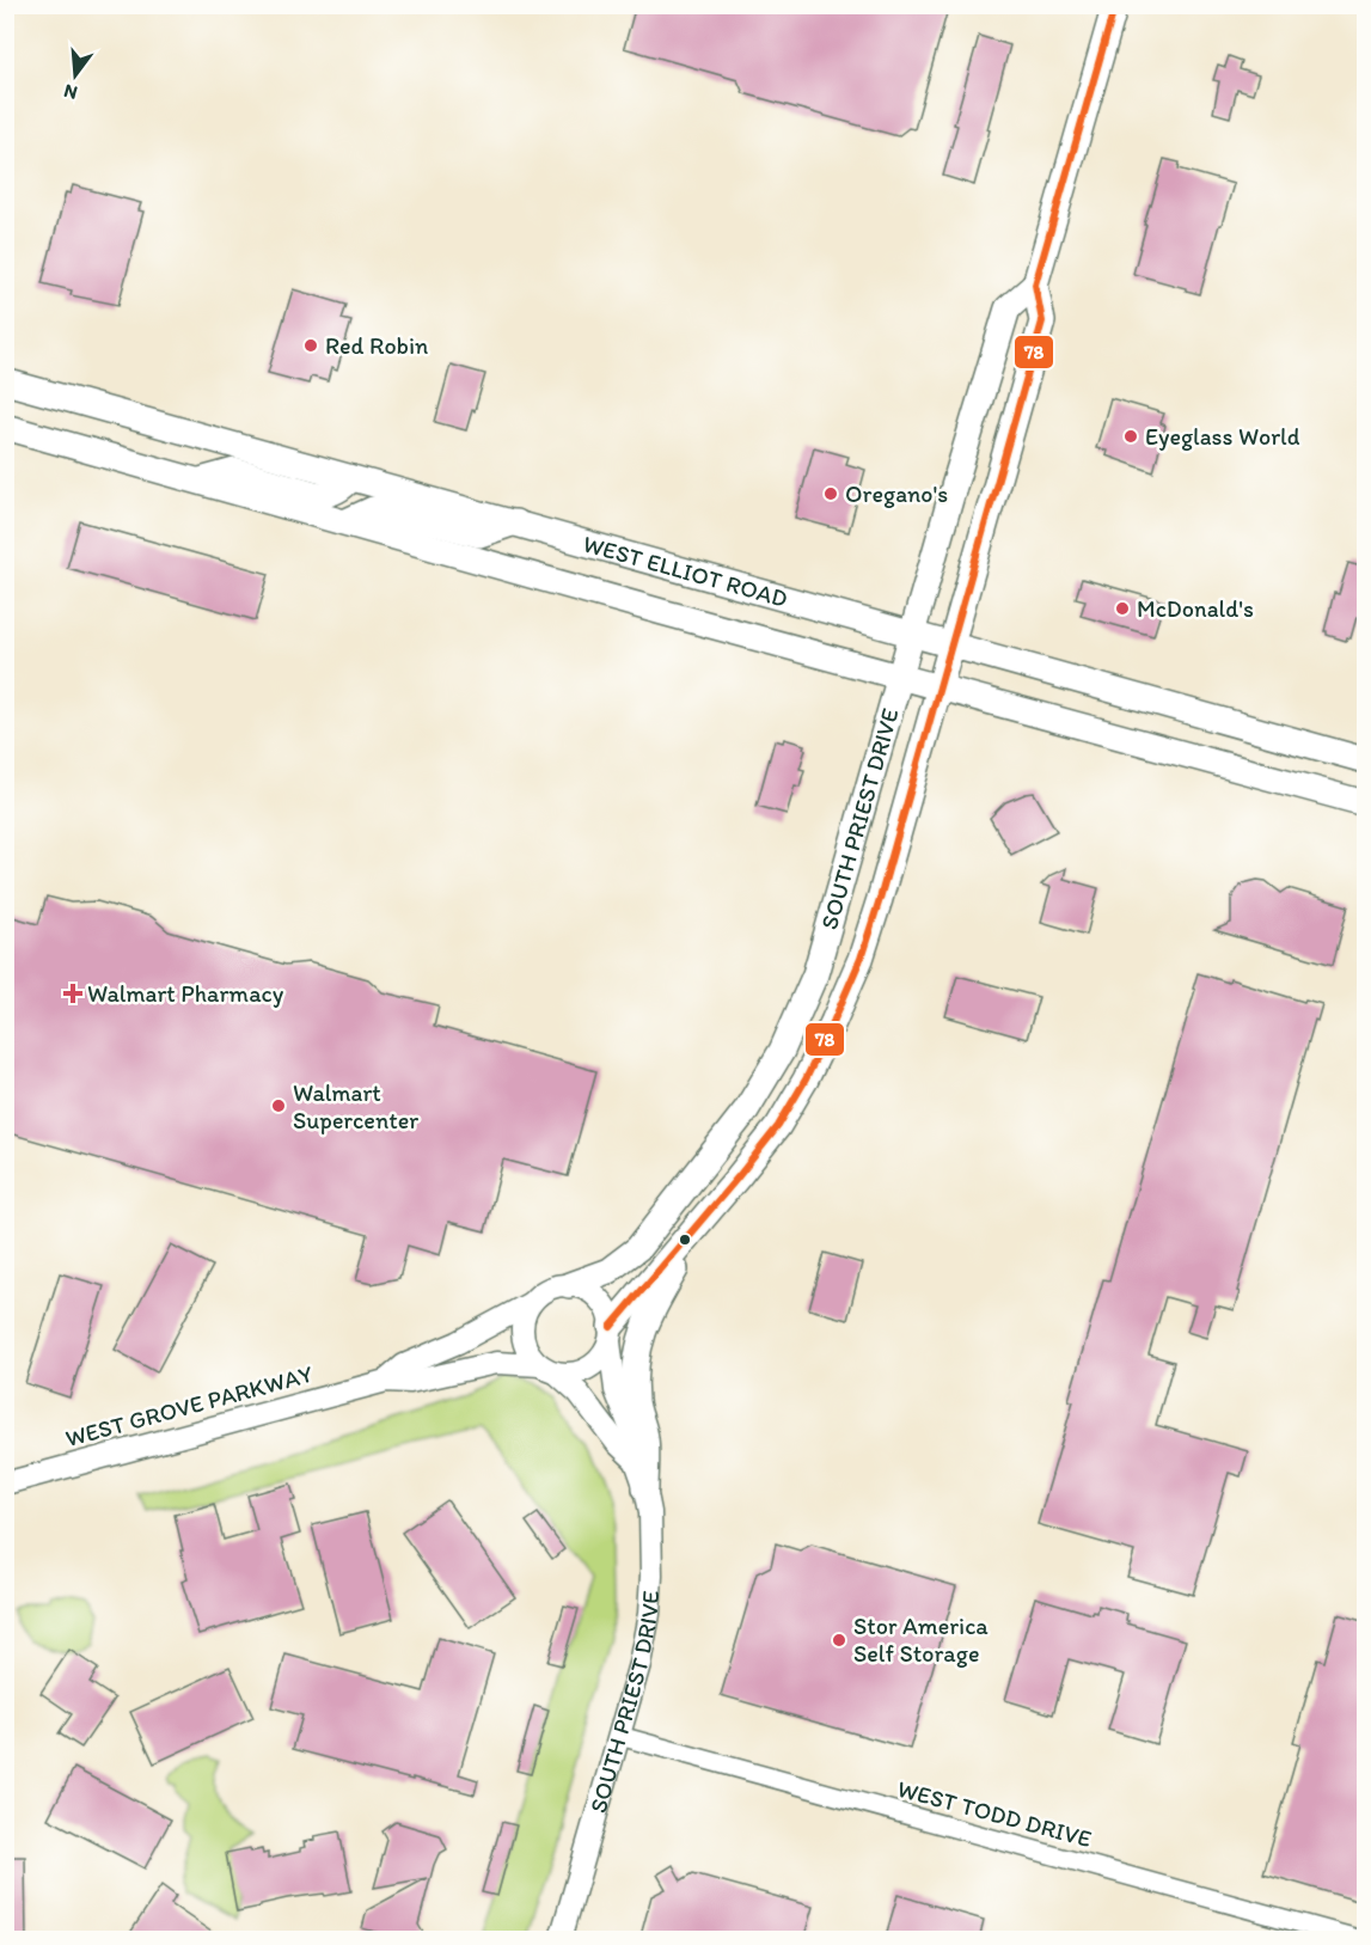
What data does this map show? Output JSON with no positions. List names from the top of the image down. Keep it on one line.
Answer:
{"streets":{"main road":["WEST ELLIOT ROAD","SOUTH PRIEST DRIVE"],"street":["WEST GROVE PARKWAY","WEST TODD DRIVE"]},"crossings":[["WEST ELLIOT ROAD","SOUTH PRIEST DRIVE"],["SOUTH PRIEST DRIVE","WEST GROVE PARKWAY"],["SOUTH PRIEST DRIVE","WEST TODD DRIVE"]],"places":{"other":["Red Robin","Eyeglass World","Oregano's","McDonald's","Walmart Supercenter","Stor America Self Storage"],"health":["Walmart Pharmacy"]},"lines":["transit line 78"],"north":"bottom"}
